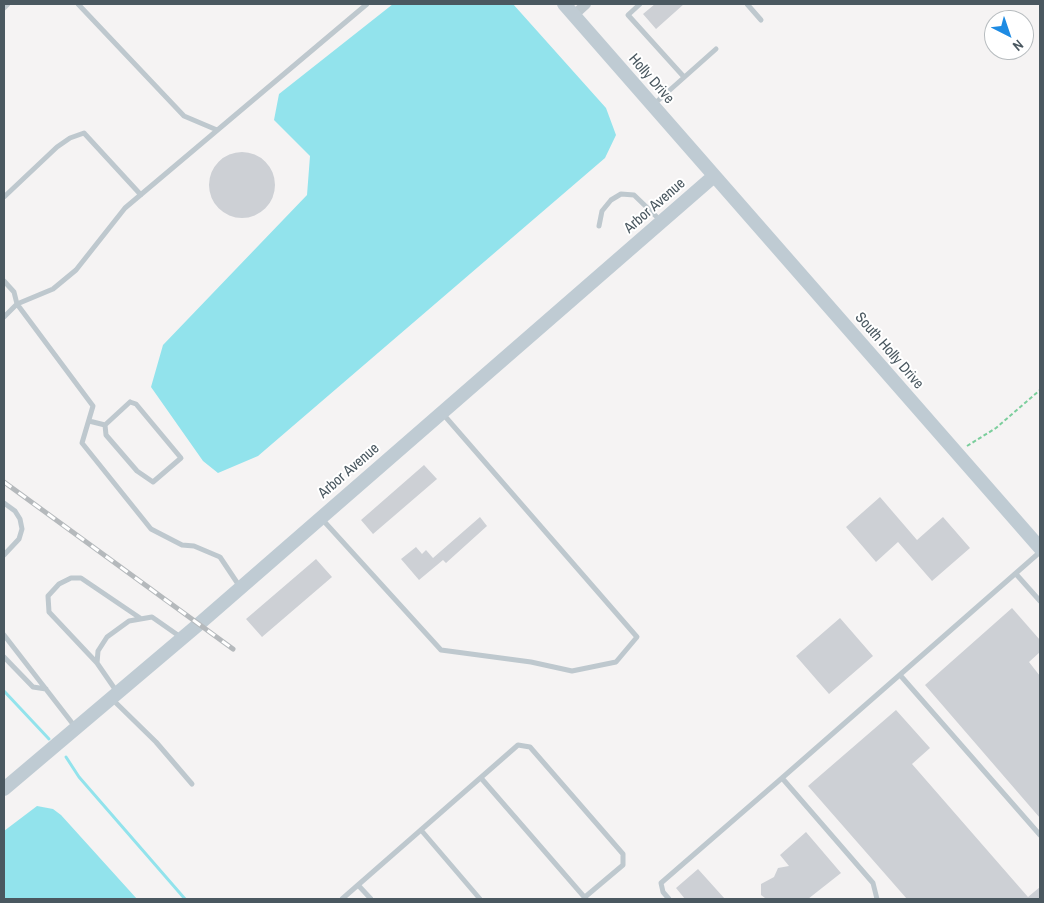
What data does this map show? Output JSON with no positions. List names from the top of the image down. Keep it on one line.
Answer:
{"streets":{"street":["Holly Drive","Arbor Avenue","South Holly Drive"]},"crossings":[["Holly Drive","Arbor Avenue"],["Holly Drive","South Holly Drive"],["Arbor Avenue","South Holly Drive"]],"north":"bottom right"}
